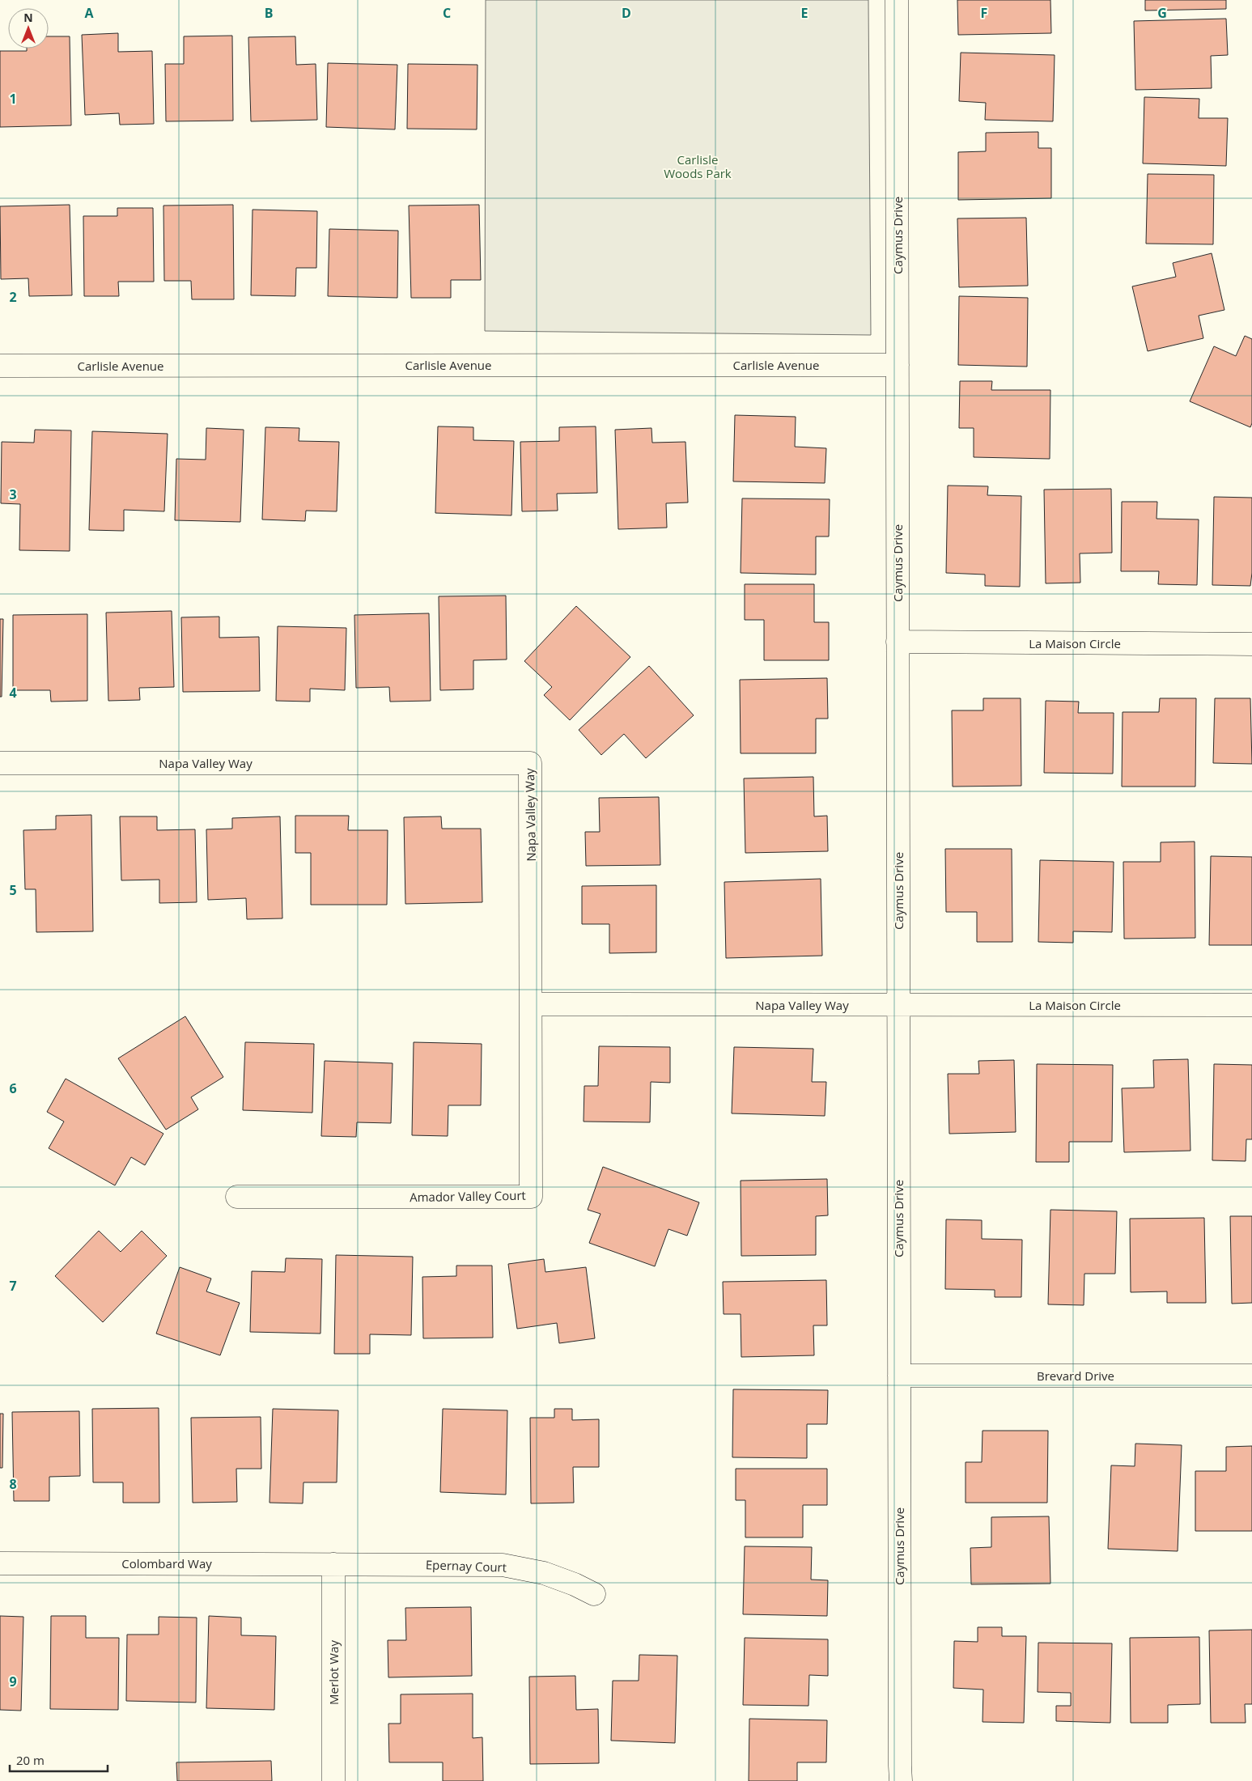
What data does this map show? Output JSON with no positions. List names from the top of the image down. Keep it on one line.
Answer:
{"streets":{"street":["Caymus Drive","Carlisle Avenue","La Maison Circle","Napa Valley Way","Amador Valley Court","Brevard Drive","Colombard Way","Epernay Court","Merlot Way"]},"crossings":[["Caymus Drive","Carlisle Avenue"],["Caymus Drive","La Maison Circle"],["Caymus Drive","Napa Valley Way"],["Caymus Drive","Brevard Drive"],["La Maison Circle","Napa Valley Way"],["Napa Valley Way","Amador Valley Court"],["Colombard Way","Epernay Court"],["Colombard Way","Merlot Way"],["Epernay Court","Merlot Way"]],"parks":["Carlisle Woods Park"],"scale_bar":"20 m","north":"top","grid":{"columns":["A","B","C","D","E","F","G"],"rows":["1","2","3","4","5","6","7","8","9"]}}
